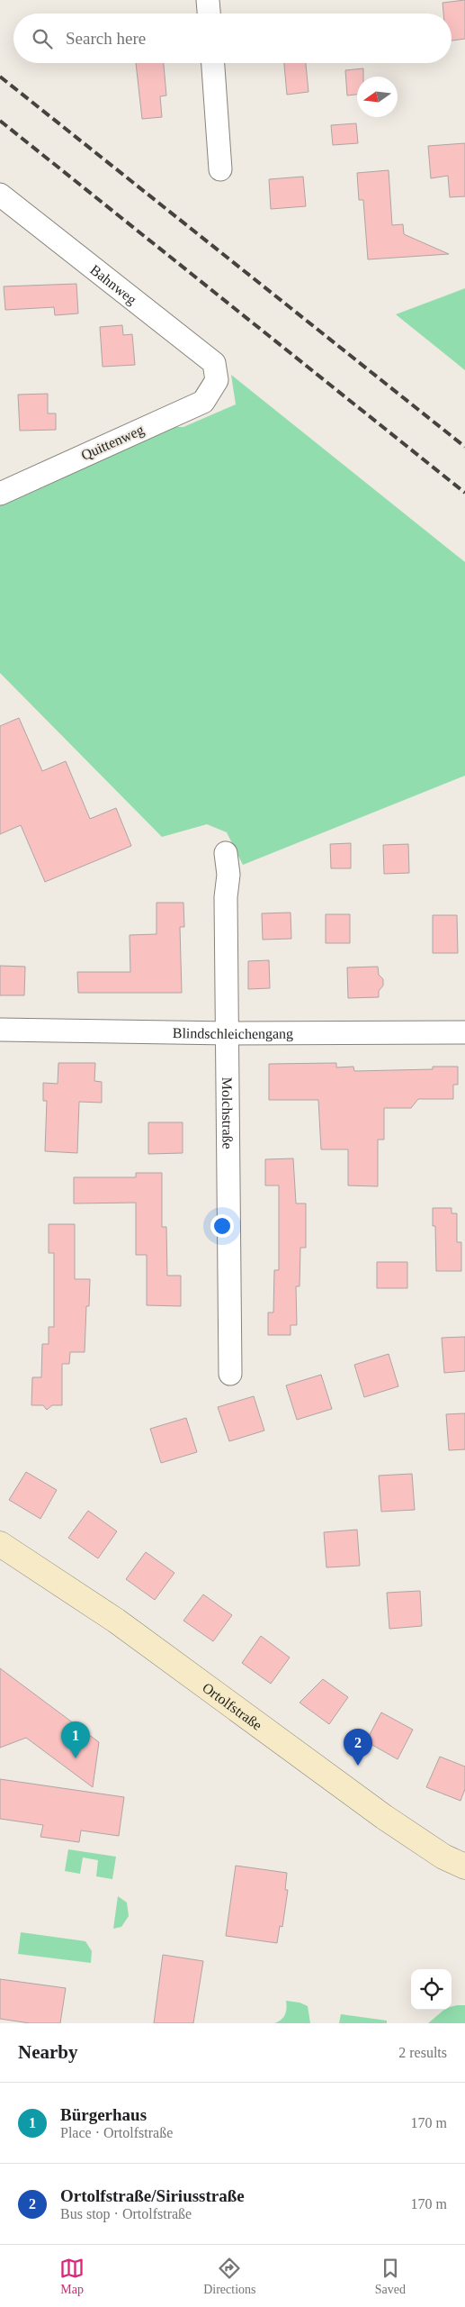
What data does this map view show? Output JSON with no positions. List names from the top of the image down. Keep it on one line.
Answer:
{"streets":{"street":["Bahnweg","Quittenweg","Blindschleichengang","Molchstraße","Ortolfstraße"]},"crossings":[["Bahnweg","Quittenweg"],["Blindschleichengang","Molchstraße"]],"north":"left","page":{"search":"Search here","pins":["1","2"],"heading":["Nearby","2 results"],"list":[{"mark":"1","name":"Bürgerhaus","note":"Place · Ortolfstraße","value":"170 m"},{"mark":"2","name":"Ortolfstraße/Siriusstraße","note":"Bus stop · Ortolfstraße","value":"170 m"}],"nav":["Map","Directions","Saved"]}}
